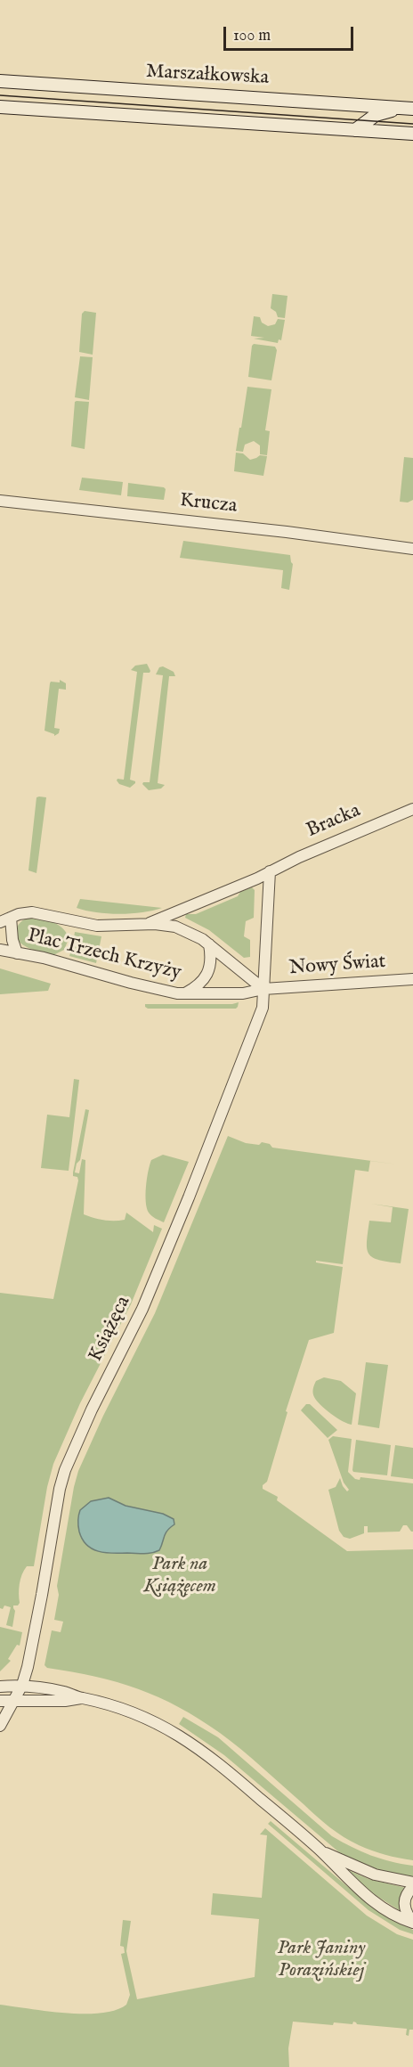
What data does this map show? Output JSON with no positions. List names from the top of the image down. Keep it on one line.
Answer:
{"streets":{"main road":["Marszałkowska"],"street":["Krucza","Bracka","Plac Trzech Krzyży","Nowy Świat","Książęca"]},"crossings":[["Bracka","Plac Trzech Krzyży"],["Plac Trzech Krzyży","Nowy Świat"],["Plac Trzech Krzyży","Książęca"],["Nowy Świat","Książęca"]],"parks":["Park na Książęcem","Park Janiny Porazińskiej"],"scale_bar":"100 m"}
